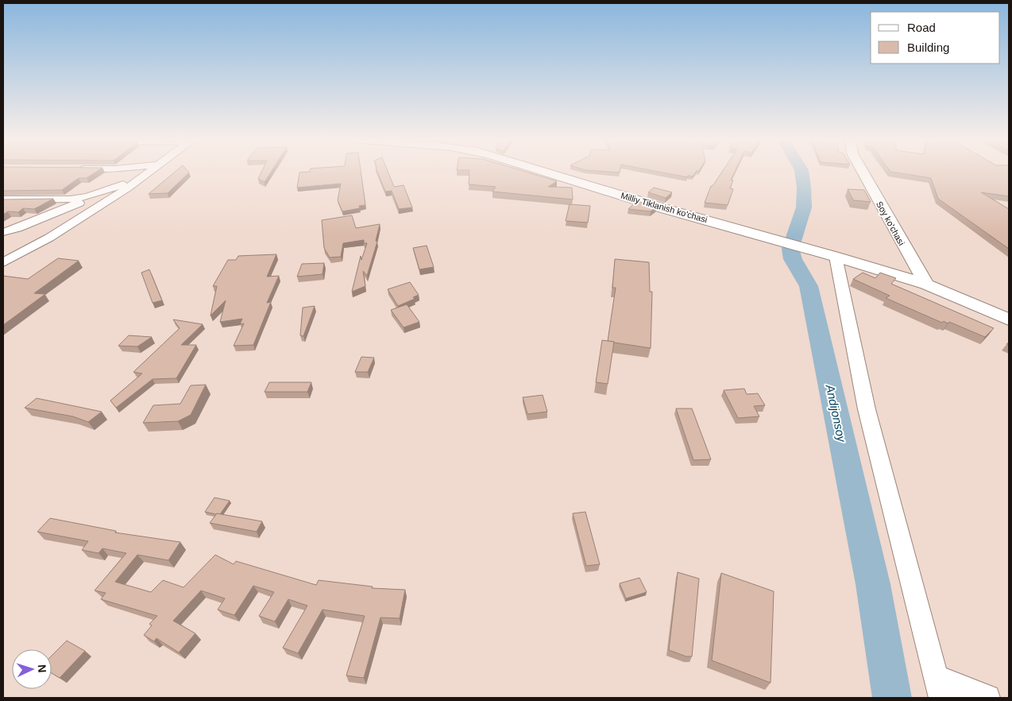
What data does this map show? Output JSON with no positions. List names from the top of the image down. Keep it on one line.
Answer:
{"streets":{"main road":["Milliy Tiklanish ko'chasi","Soy ko'chasi"]},"crossings":[["Milliy Tiklanish ko'chasi","Soy ko'chasi"]],"water":["Andijonsoy"],"legend":["Road","Building"],"north":"right"}
